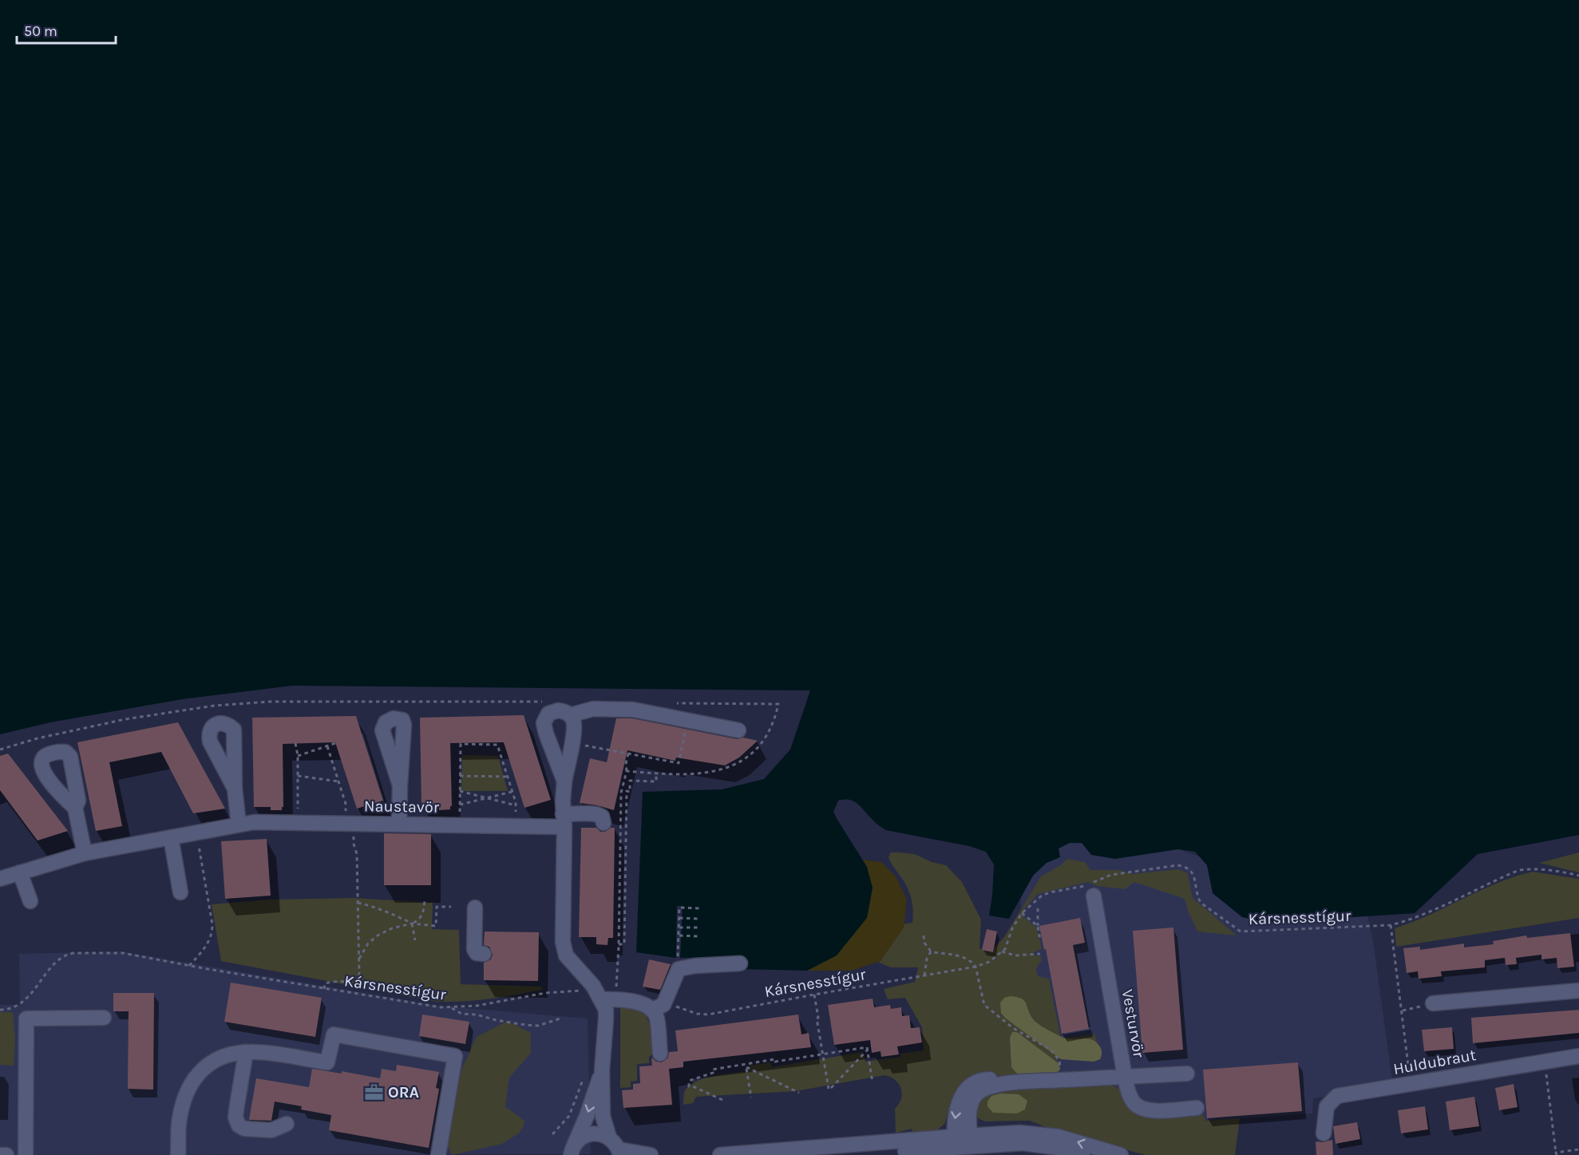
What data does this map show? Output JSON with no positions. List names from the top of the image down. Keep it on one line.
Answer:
{"streets":{"street":["Naustavör","Vesturvör","Huldubraut"],"path":["Kársnesstígur"]},"crossings":[["Kársnesstígur","Vesturvör"]],"places":{"office":["ORA"]},"scale_bar":"50 m"}
